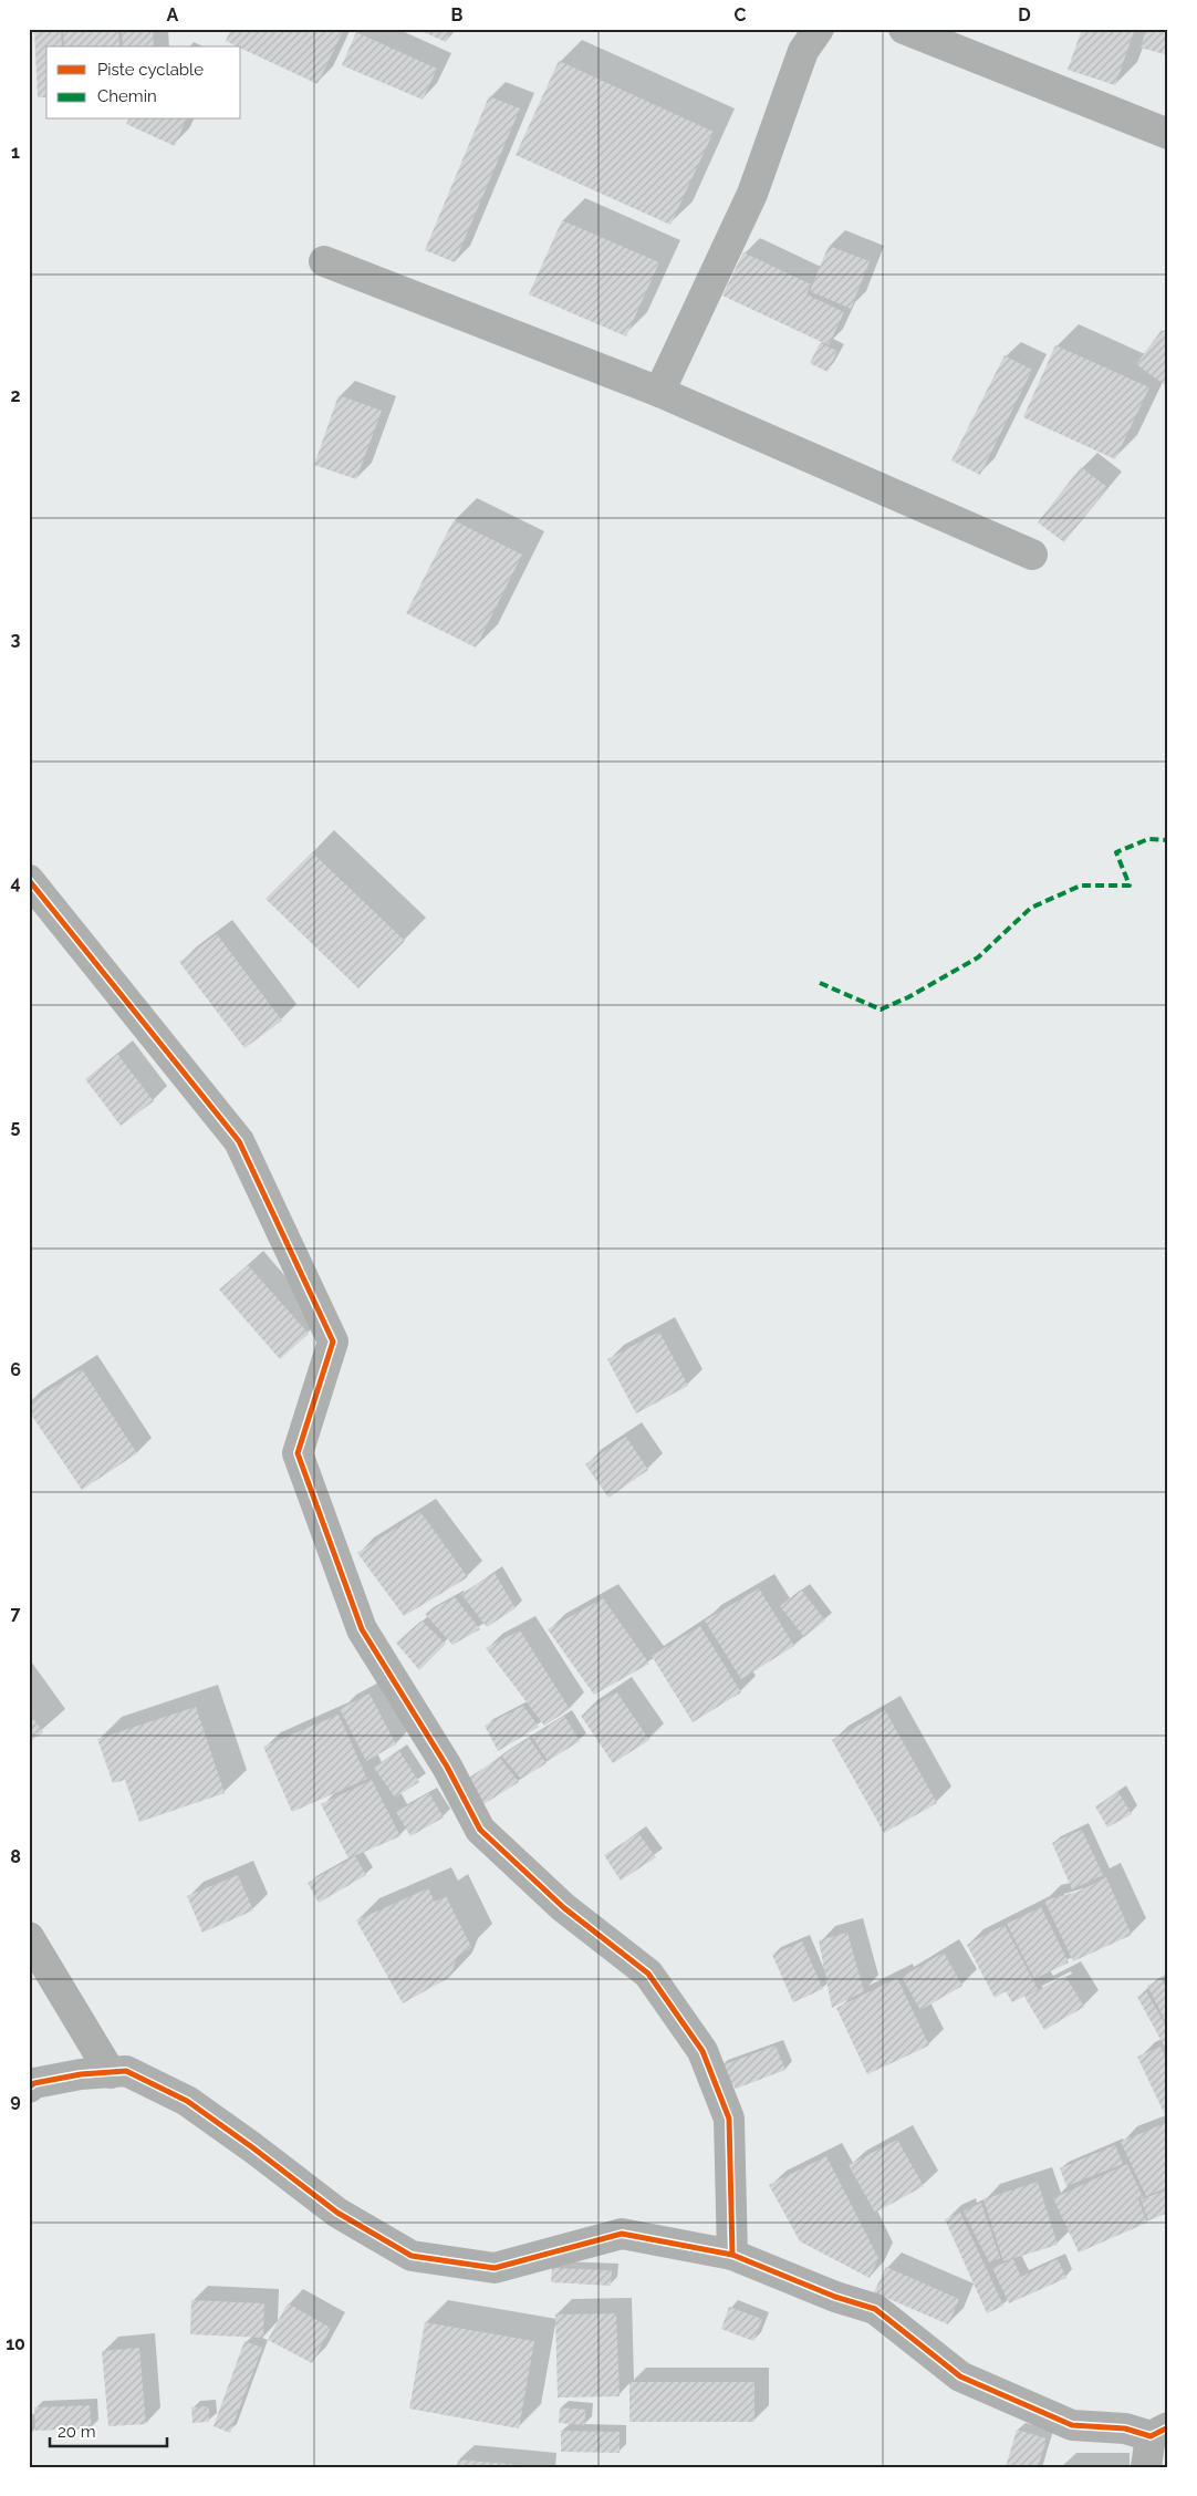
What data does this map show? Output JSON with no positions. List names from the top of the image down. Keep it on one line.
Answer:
{"legend":["Piste cyclable","Chemin"],"scale_bar":"20 m","grid":{"columns":["A","B","C","D"],"rows":["1","2","3","4","5","6","7","8","9","10"]}}
